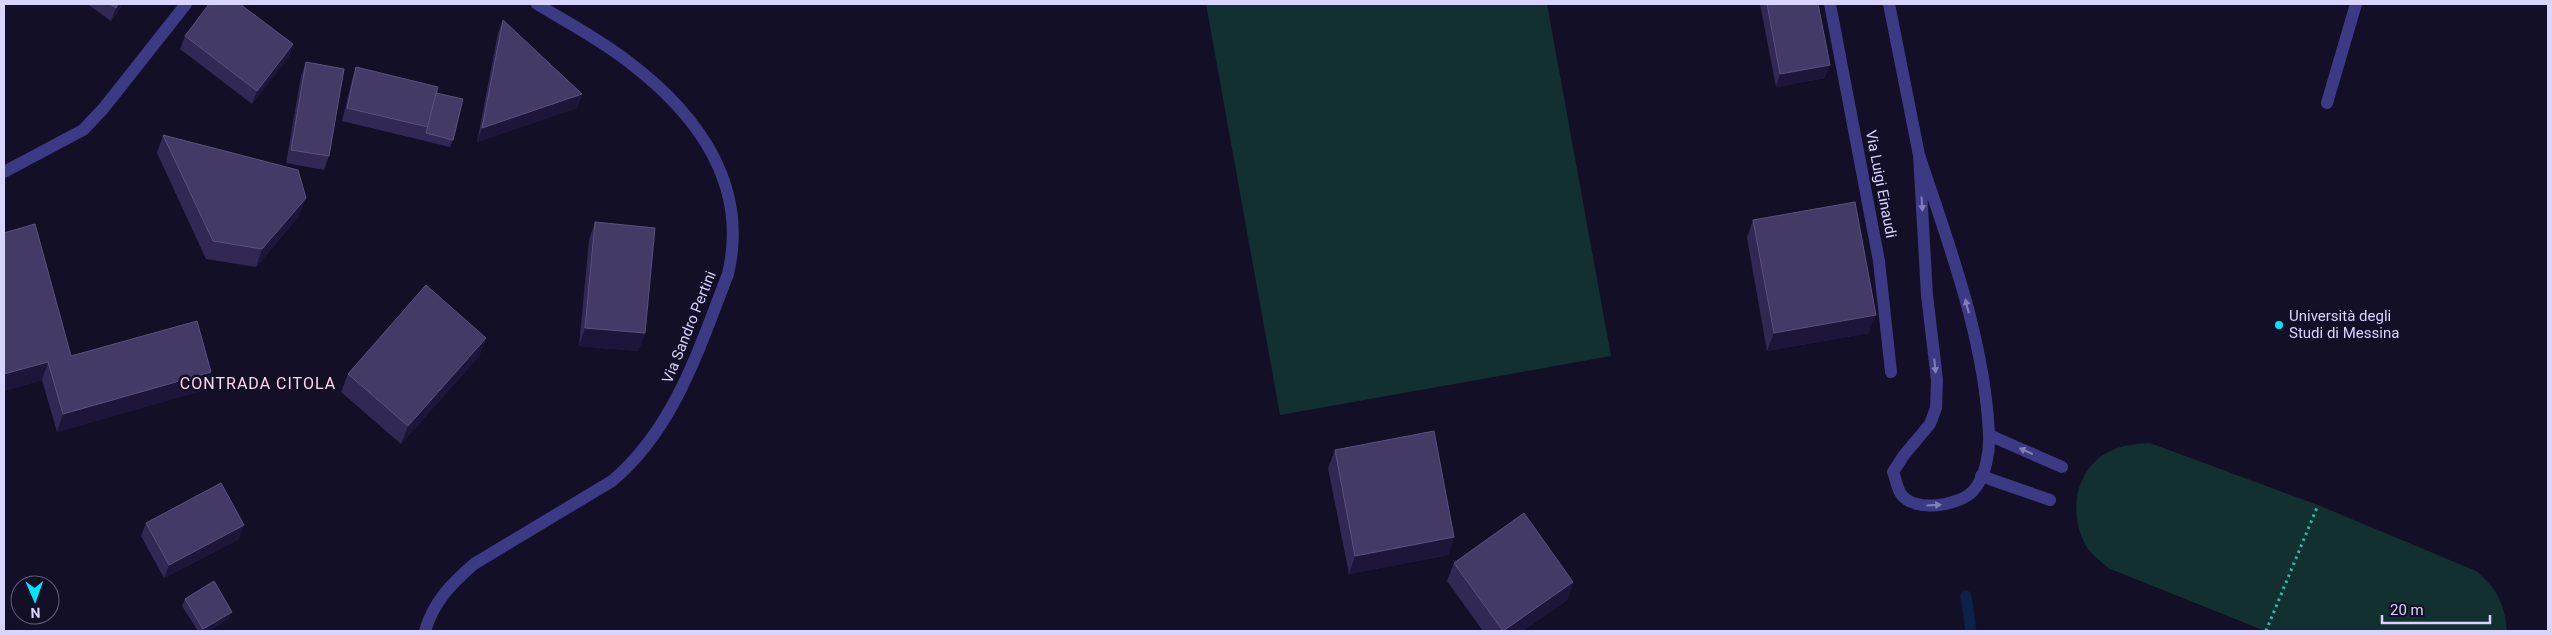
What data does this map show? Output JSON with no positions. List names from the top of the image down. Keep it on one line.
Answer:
{"streets":{"street":["Via Luigi Einaudi","Via Sandro Pertini"]},"districts":["CONTRADA CITOLA"],"places":["Università degli Studi di Messina"],"scale_bar":"20 m","north":"bottom"}
